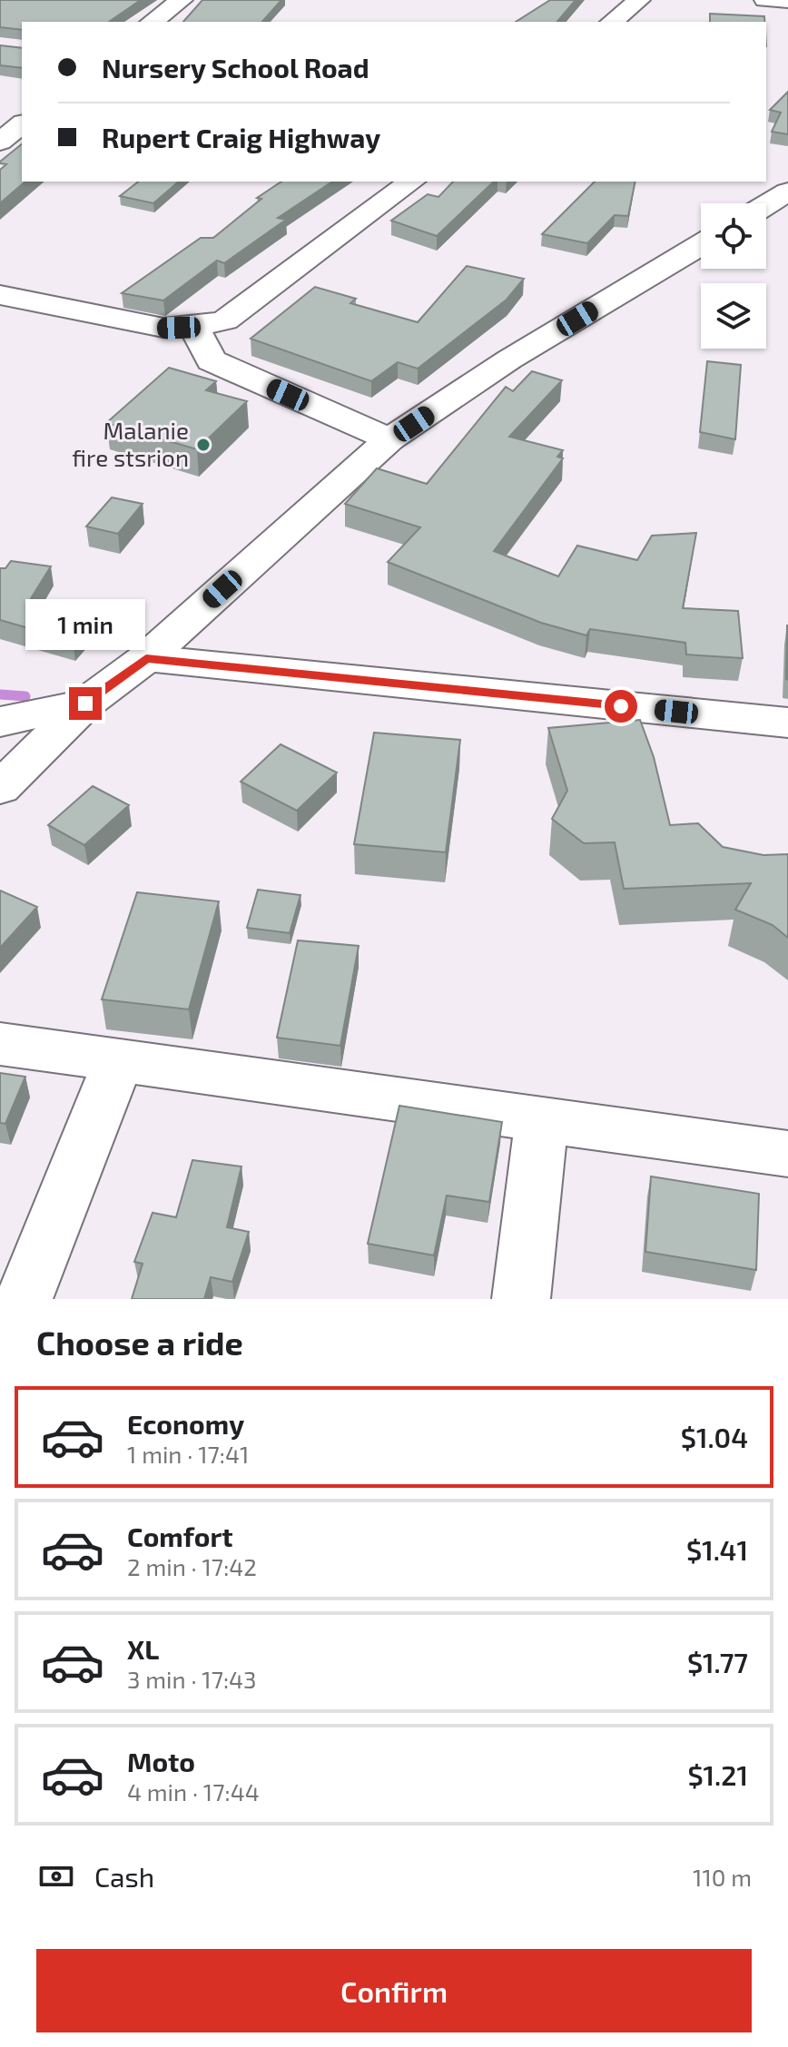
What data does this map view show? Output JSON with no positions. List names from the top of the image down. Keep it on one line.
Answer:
{"places":["Malanie fire stsrion"],"page":{"banner":["Nursery School Road","Rupert Craig Highway"],"bubble":"1 min","heading":"Choose a ride","list":[{"name":"Economy","note":"1 min · 17:41","value":"$1.04"},{"name":"Comfort","note":"2 min · 17:42","value":"$1.41"},{"name":"XL","note":"3 min · 17:43","value":"$1.77"},{"name":"Moto","note":"4 min · 17:44","value":"$1.21"}],"pay":["Cash","110 m"],"buttons":"Confirm"}}
